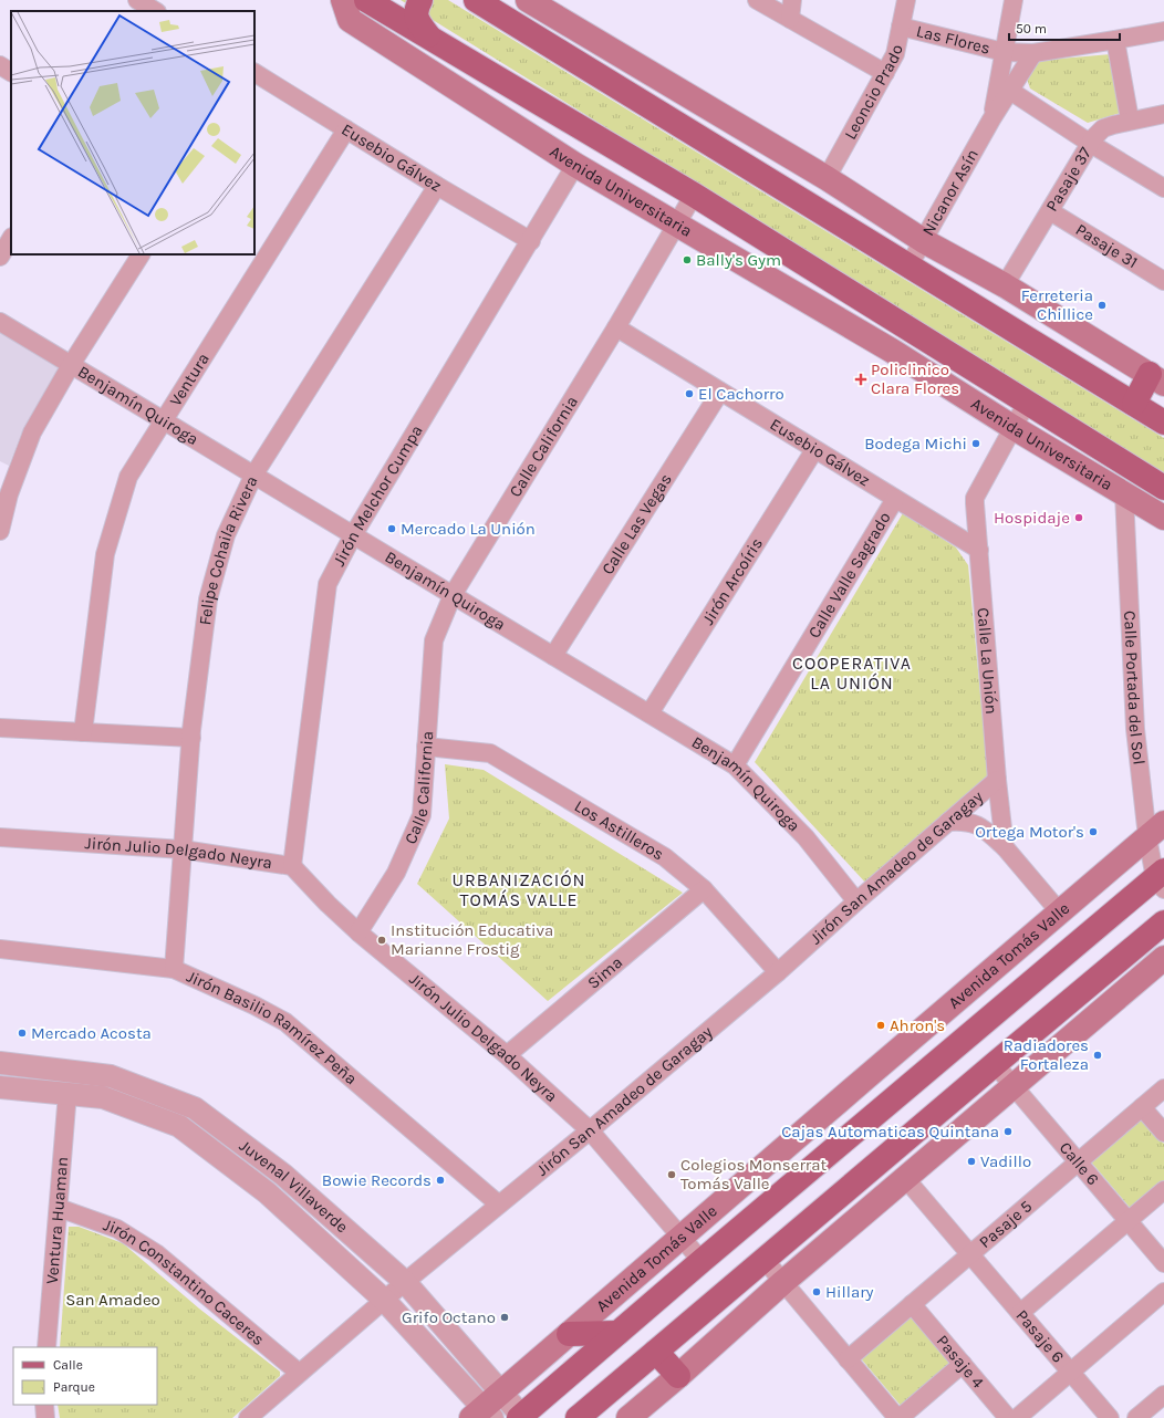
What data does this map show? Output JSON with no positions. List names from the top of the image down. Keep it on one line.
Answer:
{"streets":{"main road":["Avenida Universitaria","Avenida Tomás Valle"],"street":["Las Flores","Leoncio Prado","Eusebio Gálvez","Pasaje 37","Nicanor Asín","Pasaje 31","Ventura","Benjamín Quiroga","Calle California","Jirón Melchor Cumpa","Calle Las Vegas","Felipe Cohaila Rivera","Calle Valle Sagrado","Jirón Arcoíris","Calle La Unión","Calle Portada del Sol","Los Astilleros","Jirón Julio Delgado Neyra","Jirón San Amadeo de Garagay","Sima","Jirón Basilio Ramírez Peña","Calle 6","Juvenal Villaverde","Ventura Huaman","Pasaje 5","Jirón Constantino Caceres","Pasaje 6","Pasaje 4"]},"crossings":[["Las Flores","Leoncio Prado"],["Las Flores","Nicanor Asín"],["Eusebio Gálvez","Ventura"],["Eusebio Gálvez","Calle California"],["Eusebio Gálvez","Jirón Melchor Cumpa"],["Eusebio Gálvez","Calle Las Vegas"],["Eusebio Gálvez","Felipe Cohaila Rivera"],["Eusebio Gálvez","Calle Valle Sagrado"],["Eusebio Gálvez","Jirón Arcoíris"],["Eusebio Gálvez","Calle La Unión"],["Pasaje 37","Pasaje 31"],["Avenida Universitaria","Calle California"],["Avenida Universitaria","Jirón Melchor Cumpa"],["Avenida Universitaria","Calle La Unión"],["Avenida Universitaria","Calle Portada del Sol"],["Ventura","Benjamín Quiroga"],["Benjamín Quiroga","Calle California"],["Benjamín Quiroga","Jirón Melchor Cumpa"],["Benjamín Quiroga","Calle Las Vegas"],["Benjamín Quiroga","Felipe Cohaila Rivera"],["Benjamín Quiroga","Calle Valle Sagrado"],["Benjamín Quiroga","Jirón Arcoíris"],["Benjamín Quiroga","Jirón San Amadeo de Garagay"],["Calle California","Los Astilleros"],["Calle California","Jirón Julio Delgado Neyra"],["Jirón Melchor Cumpa","Jirón Julio Delgado Neyra"],["Felipe Cohaila Rivera","Jirón Julio Delgado Neyra"],["Felipe Cohaila Rivera","Jirón Basilio Ramírez Peña"],["Calle La Unión","Jirón San Amadeo de Garagay"],["Calle Portada del Sol","Avenida Tomás Valle"],["Los Astilleros","Jirón San Amadeo de Garagay"],["Los Astilleros","Sima"],["Jirón Julio Delgado Neyra","Jirón San Amadeo de Garagay"],["Jirón Julio Delgado Neyra","Avenida Tomás Valle"],["Jirón Julio Delgado Neyra","Sima"],["Jirón San Amadeo de Garagay","Jirón Basilio Ramírez Peña"],["Jirón San Amadeo de Garagay","Juvenal Villaverde"],["Jirón San Amadeo de Garagay","Jirón Constantino Caceres"],["Avenida Tomás Valle","Juvenal Villaverde"],["Calle 6","Pasaje 5"],["Juvenal Villaverde","Ventura Huaman"],["Ventura Huaman","Jirón Constantino Caceres"],["Pasaje 5","Pasaje 6"],["Pasaje 5","Pasaje 4"]],"districts":["COOPERATIVA LA UNIÓN","URBANIZACIÓN TOMÁS VALLE"],"parks":["San Amadeo"],"places":{"other":["Bally's Gym","Ferreteria Chillice","El Cachorro","Bodega Michi","Hospidaje","Mercado La Unión","Ortega Motor's","Institución Educativa Marianne Frostig","Ahron's","Mercado Acosta","Radiadores Fortaleza","Cajas Automaticas Quintana","Vadillo","Colegios Monserrat Tomás Valle","Bowie Records","Hillary","Grifo Octano"],"health":["Policlinico Clara Flores"]},"legend":["Calle","Parque"],"scale_bar":"50 m"}
